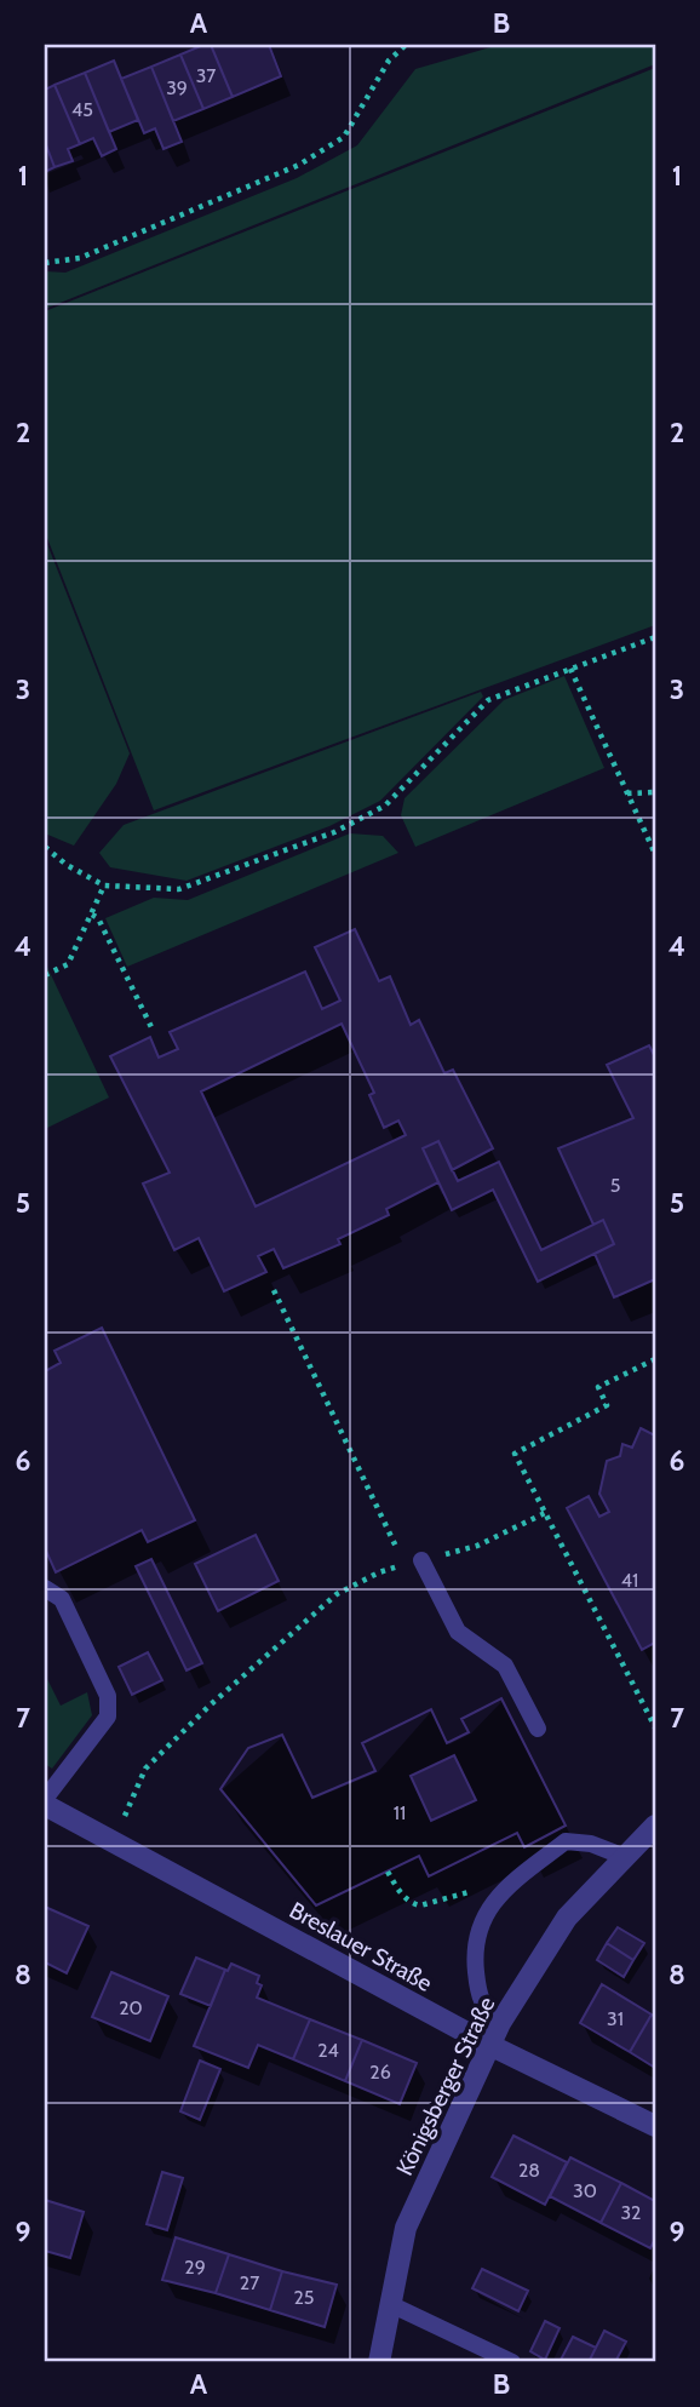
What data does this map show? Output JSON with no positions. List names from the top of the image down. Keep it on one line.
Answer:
{"streets":{"street":["Breslauer Straße","Königsberger Straße"]},"crossings":[["Breslauer Straße","Königsberger Straße"]],"house_numbers":["37","39","45","5","41","11","20","31","24","26","28","30","32","29","27","25"],"grid":{"columns":["A","B"],"rows":["1","2","3","4","5","6","7","8","9"]}}
